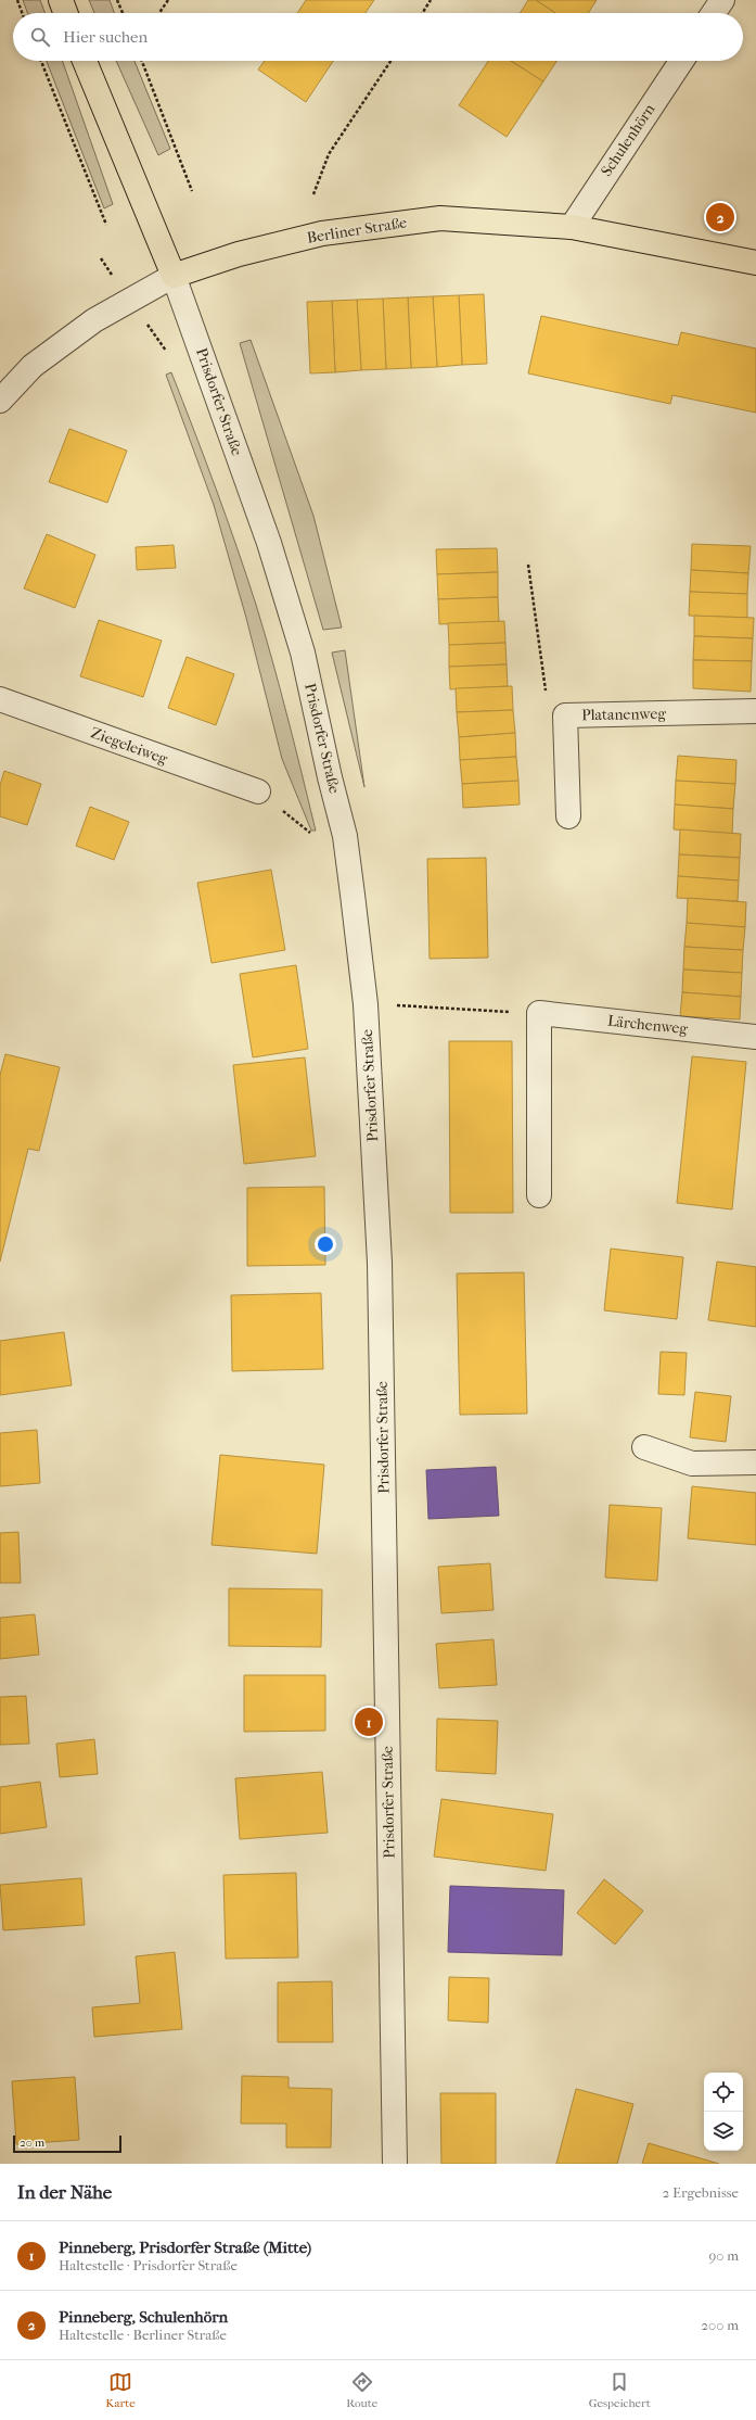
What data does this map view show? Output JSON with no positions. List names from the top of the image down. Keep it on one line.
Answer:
{"streets":{"main road":["Berliner Straße","Prisdorfer Straße"],"street":["Schulenhörn","Platanenweg","Ziegeleiweg","Lärchenweg"]},"crossings":[["Schulenhörn","Berliner Straße"],["Berliner Straße","Prisdorfer Straße"]],"scale_bar":"20 m","page":{"search":"Hier suchen","pins":["2","1"],"scale":"20 m","heading":["In der Nähe","2 Ergebnisse"],"list":[{"mark":"1","name":"Pinneberg, Prisdorfer Straße (Mitte)","note":"Haltestelle · Prisdorfer Straße","value":"90 m"},{"mark":"2","name":"Pinneberg, Schulenhörn","note":"Haltestelle · Berliner Straße","value":"200 m"}],"nav":["Karte","Route","Gespeichert"]}}
